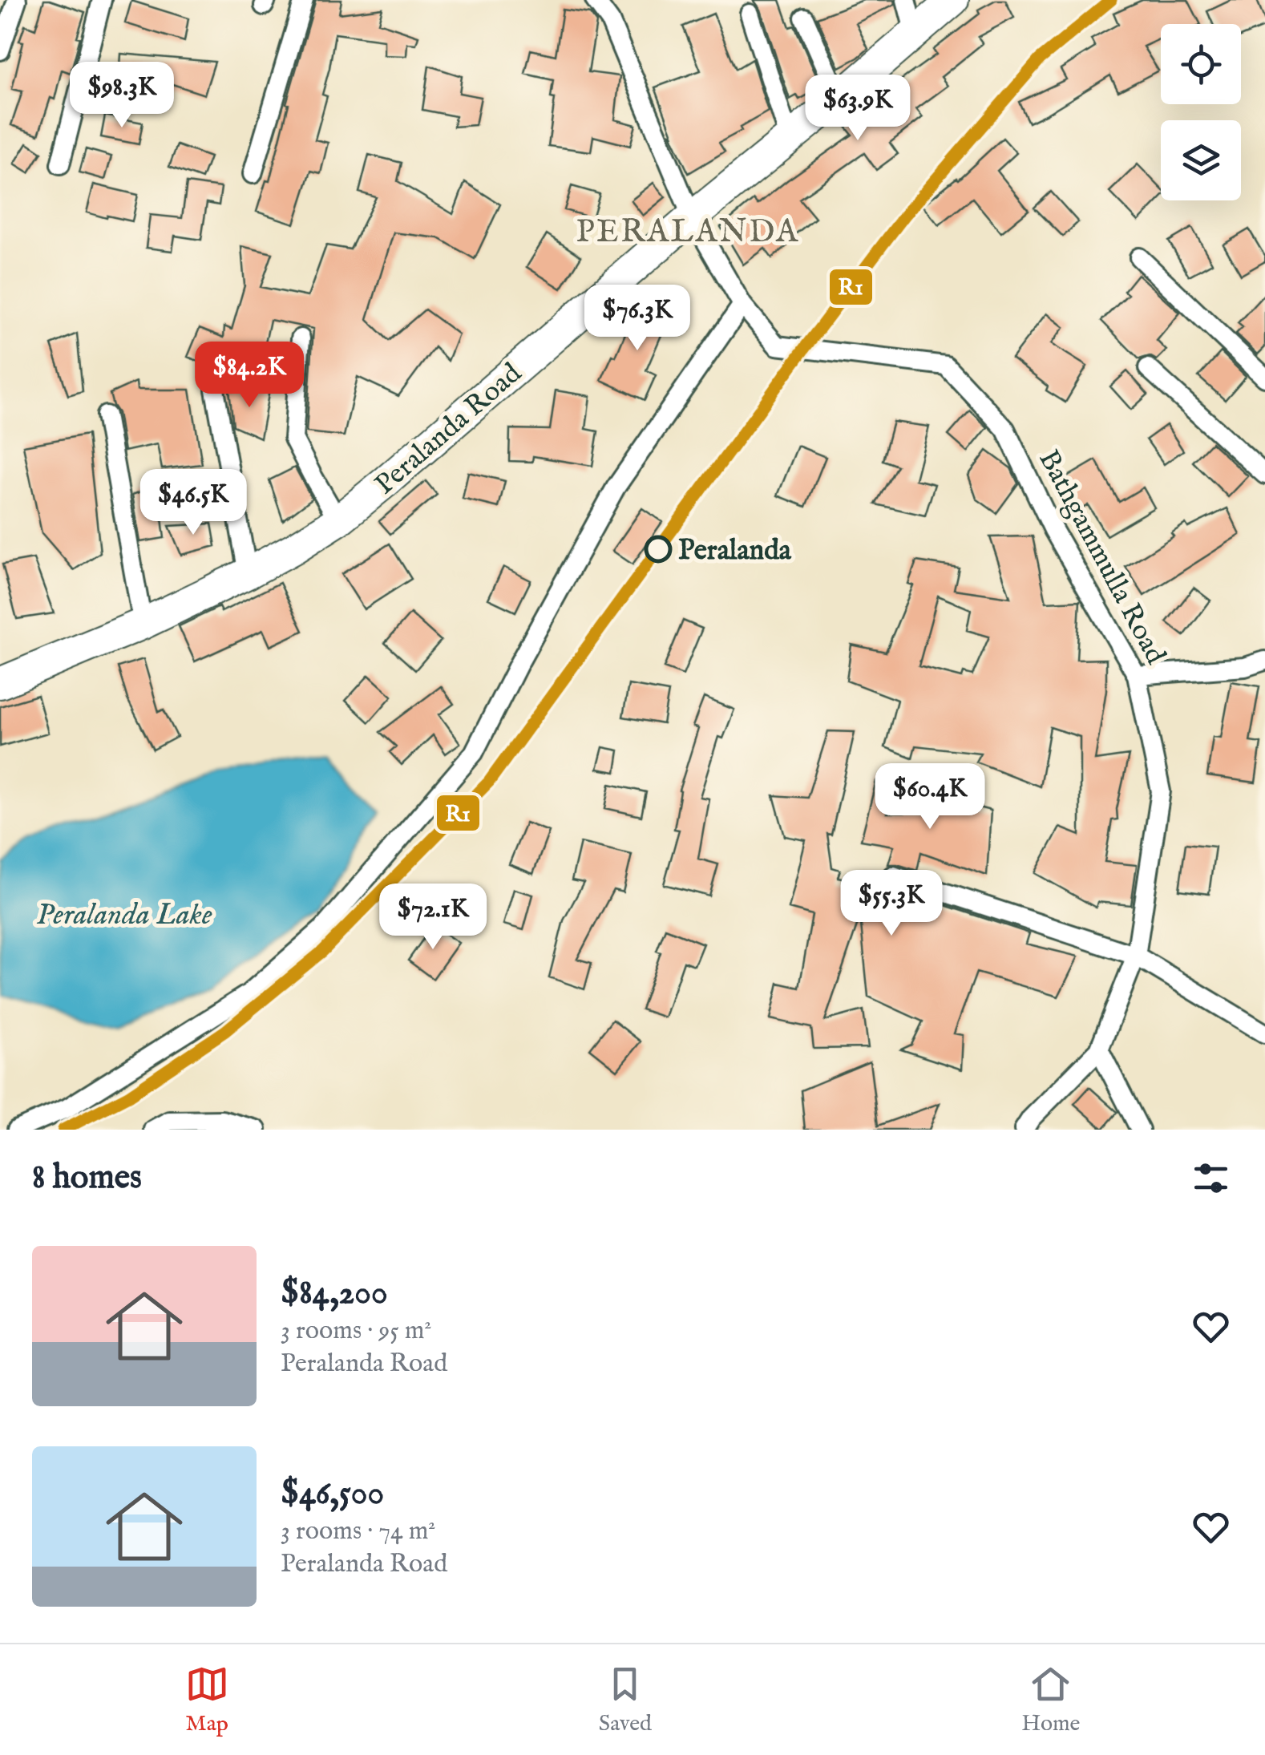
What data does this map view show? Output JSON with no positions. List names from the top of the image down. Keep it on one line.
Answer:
{"streets":{"main road":["Peralanda Road"],"street":["Bathgammulla Road"]},"crossings":[["Peralanda Road","Bathgammulla Road"]],"districts":["PERALANDA"],"water":["Peralanda Lake"],"places":["Peralanda"],"lines":["transit line R1"],"page":{"price":["$98.3K","$63.9K","$76.3K","$84.2K","$46.5K","$60.4K","$55.3K","$72.1K"],"heading":"8 homes","list":[{"name":"$84,200","note":"3 rooms · 95 m² · Peralanda Road"},{"name":"$46,500","note":"3 rooms · 74 m² · Peralanda Road"}],"tabs":["Map","Saved","Home"]}}
